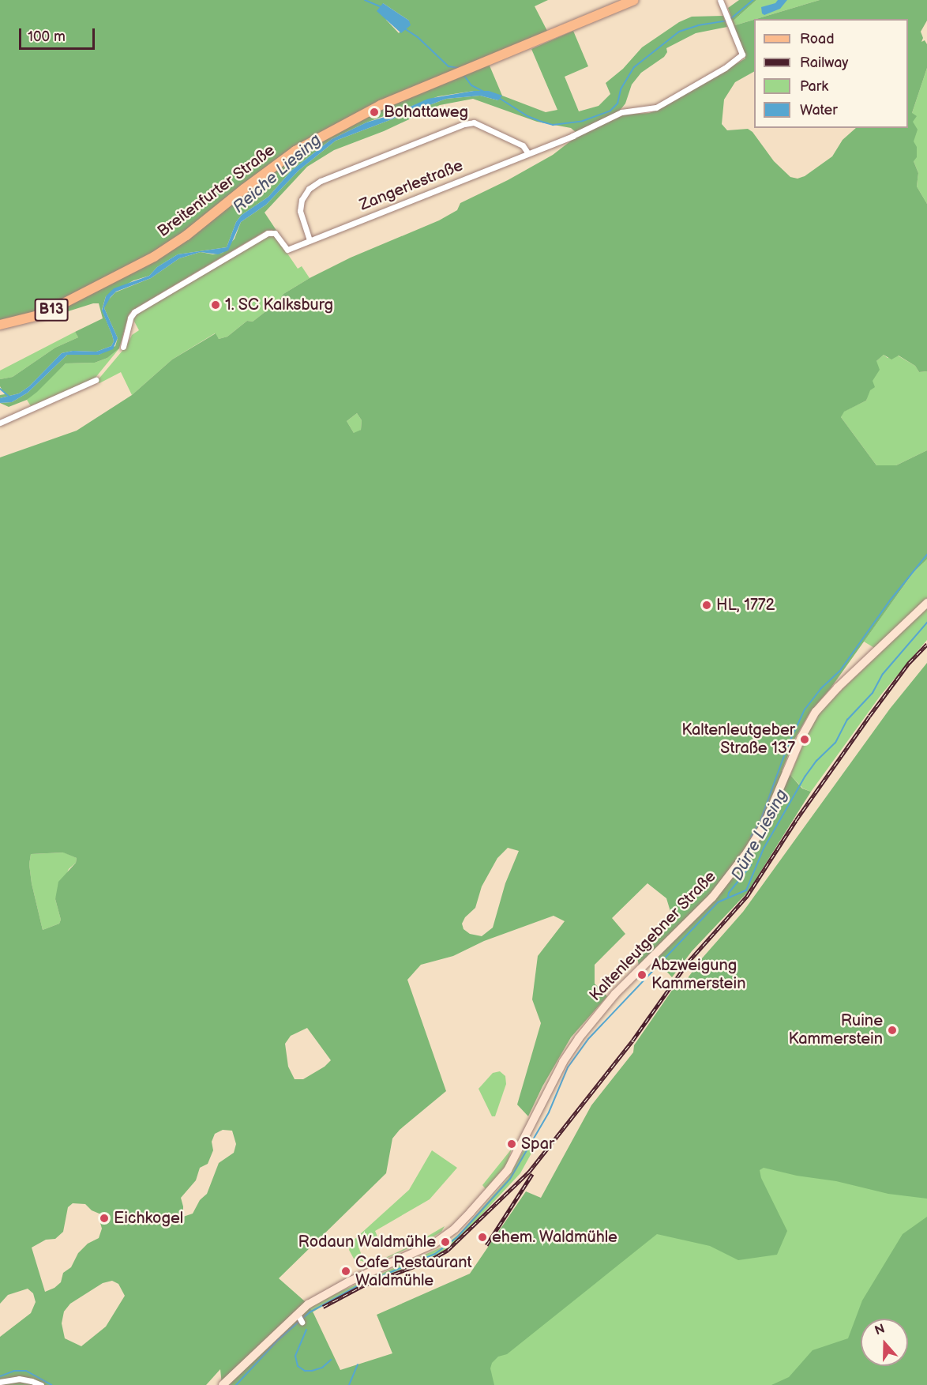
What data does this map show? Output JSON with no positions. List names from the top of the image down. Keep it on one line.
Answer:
{"streets":{"main road":["Breitenfurter Straße","B13","Kaltenleutgebner Straße"],"street":["Zangerlestraße"]},"water":["Reiche Liesing","Dürre Liesing"],"places":["Bohattaweg","1. SC Kalksburg","HL, 1772","Kaltenleutgeber Straße 137","Abzweigung Kammerstein","Ruine Kammerstein","Spar","Eichkogel","ehem. Waldmühle","Rodaun Waldmühle","Cafe Restaurant Waldmühle"],"legend":["Road","Railway","Park","Water"],"scale_bar":"100 m","north":"top"}
